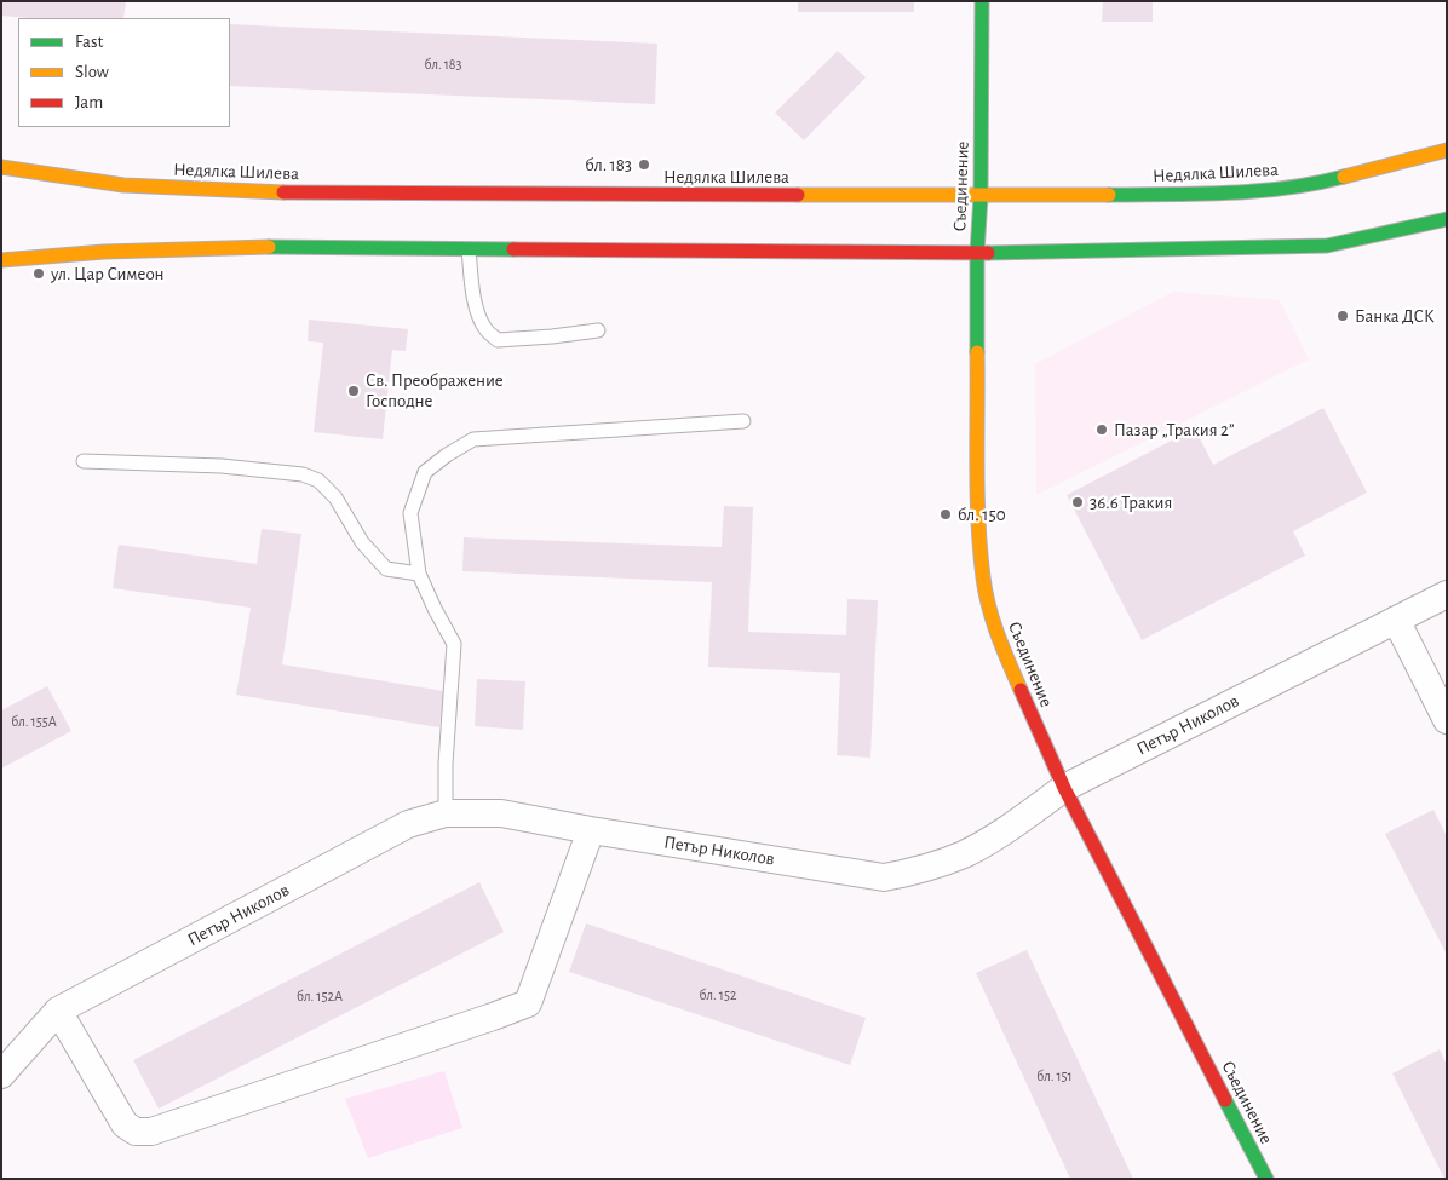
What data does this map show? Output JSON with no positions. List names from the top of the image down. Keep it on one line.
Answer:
{"streets":{"street":["Недялка Шилева","Съединение","Петър Николов"]},"crossings":[["Недялка Шилева","Съединение"],["Съединение","Петър Николов"]],"places":["бл. 183","ул. Цар Симеон","Банка ДСК","Св. Преображение Господне","Пазар „Тракия 2”","36.6 Тракия","бл. 150"],"house_numbers":["бл. 183","бл. 155А","бл. 152","бл. 152А","бл. 151"],"legend":["Fast","Slow","Jam"]}
